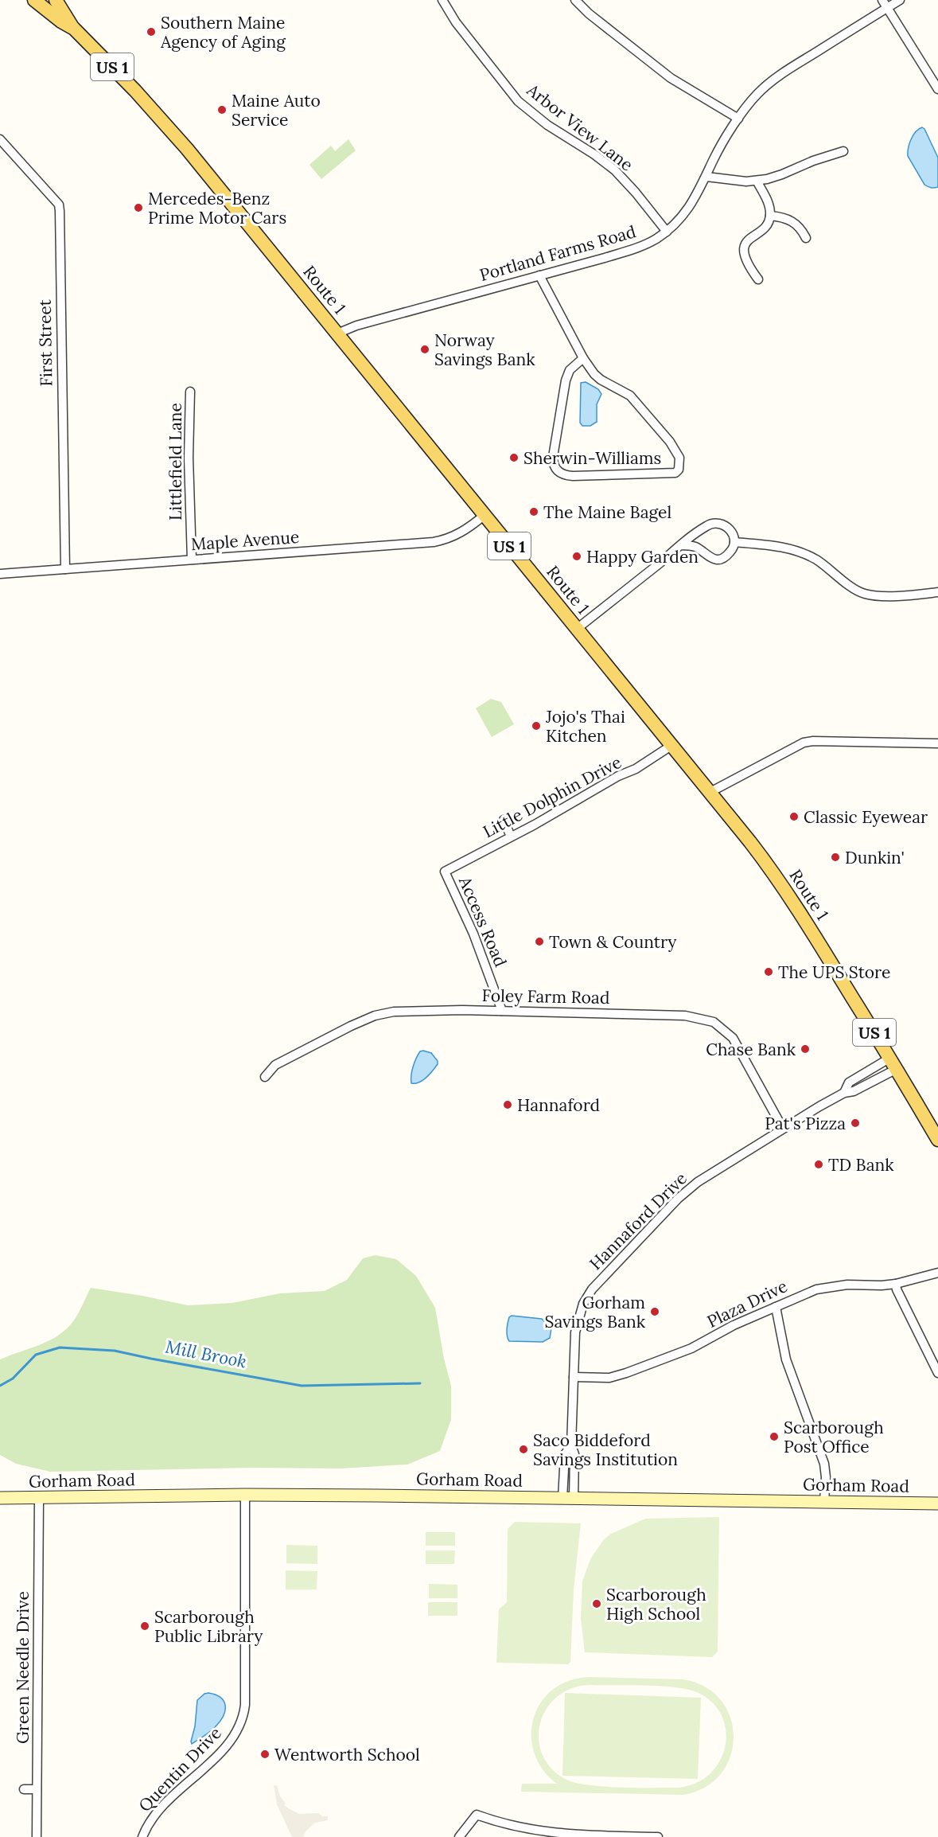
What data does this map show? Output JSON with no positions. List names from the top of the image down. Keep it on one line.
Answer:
{"streets":{"main road":["US 1","Route 1","Gorham Road"],"street":["Arbor View Lane","Portland Farms Road","First Street","Littlefield Lane","Maple Avenue","Little Dolphin Drive","Access Road","Foley Farm Road","Hannaford Drive","Plaza Drive","Green Needle Drive","Quentin Drive"]},"crossings":[["Arbor View Lane","Portland Farms Road"],["Portland Farms Road","Route 1"],["Route 1","Maple Avenue"],["Route 1","Little Dolphin Drive"],["Route 1","Hannaford Drive"],["First Street","Maple Avenue"],["Littlefield Lane","Maple Avenue"],["Little Dolphin Drive","Access Road"],["Access Road","Foley Farm Road"],["Foley Farm Road","Hannaford Drive"],["Hannaford Drive","Plaza Drive"],["Hannaford Drive","Gorham Road"],["Gorham Road","Green Needle Drive"],["Gorham Road","Quentin Drive"]],"water":["Mill Brook"],"places":["Southern Maine Agency of Aging","Maine Auto Service","Mercedes-Benz Prime Motor Cars","Norway Savings Bank","Sherwin-Williams","The Maine Bagel","Happy Garden","Jojo's Thai Kitchen","Classic Eyewear","Dunkin'","Town & Country","The UPS Store","Chase Bank","Hannaford","Pat's Pizza","TD Bank","Gorham Savings Bank","Scarborough Post Office","Saco Biddeford Savings Institution","Scarborough High School","Scarborough Public Library","Wentworth School"]}
